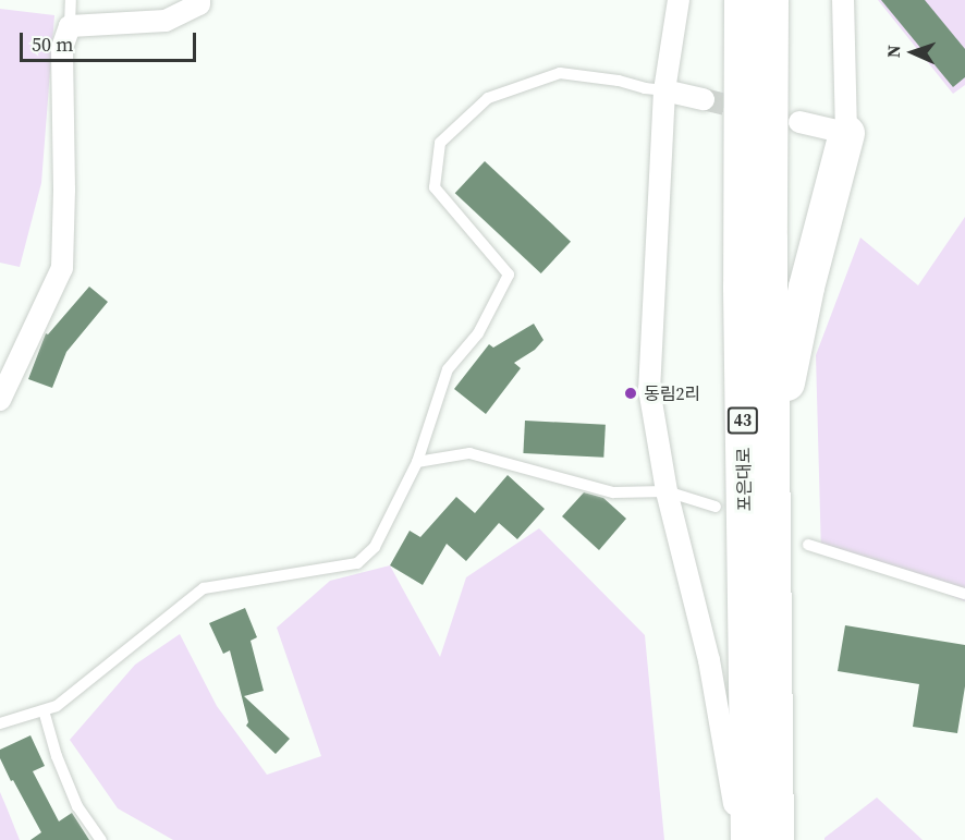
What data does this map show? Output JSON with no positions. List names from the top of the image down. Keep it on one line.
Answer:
{"streets":{"highway":["43","포은대로"]},"places":["동림2리"],"scale_bar":"50 m","north":"left"}
